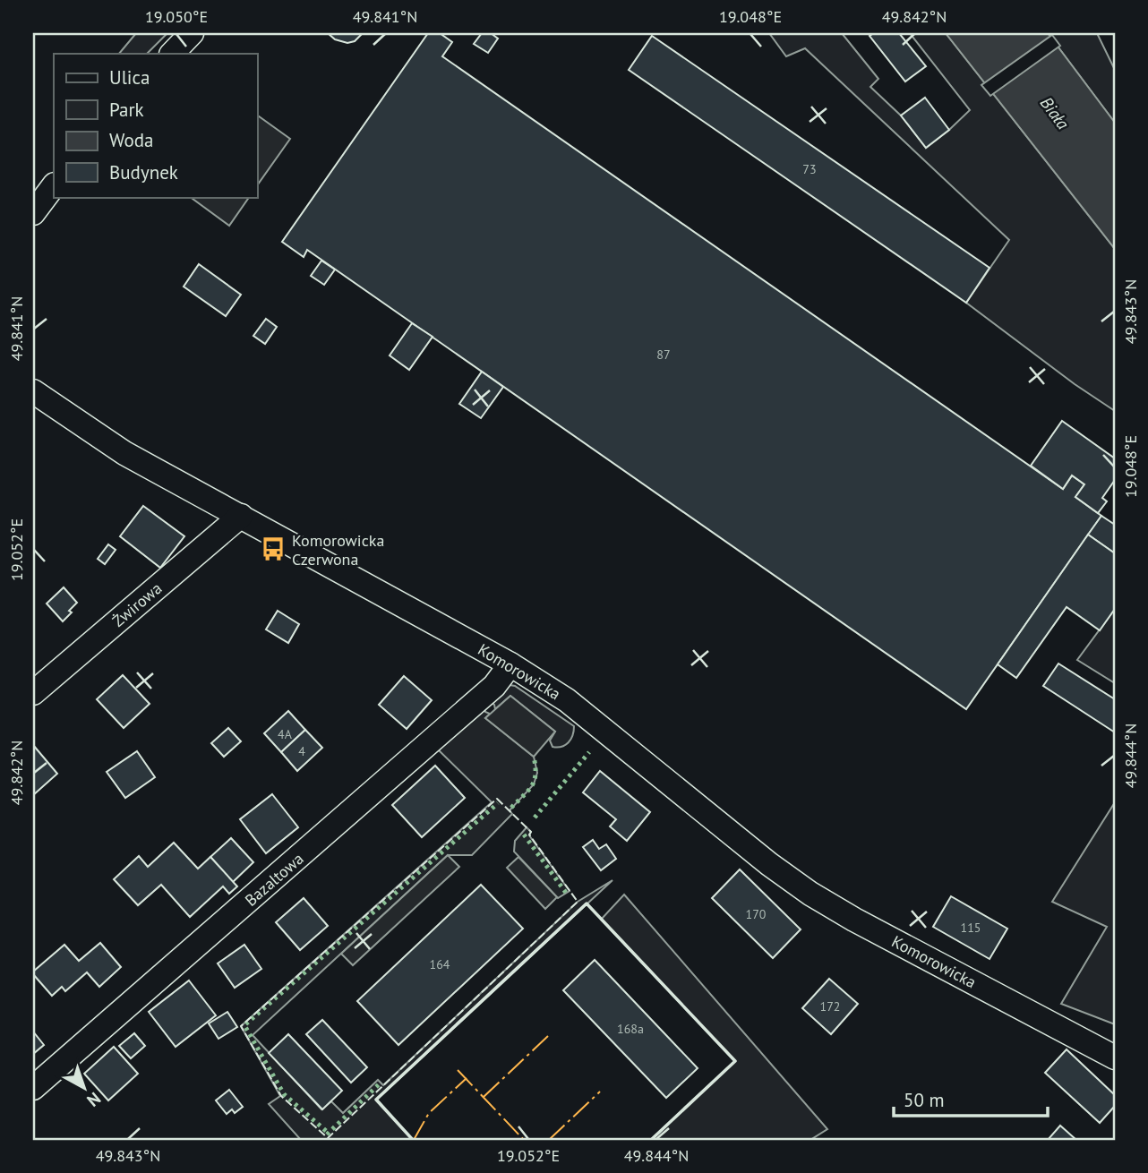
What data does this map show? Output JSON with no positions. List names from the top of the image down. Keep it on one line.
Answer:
{"streets":{"street":["Żwirowa","Komorowicka","Bazaltowa"]},"crossings":[["Żwirowa","Komorowicka"],["Komorowicka","Bazaltowa"]],"water":["Biała"],"places":{"bus stop":["Komorowicka Czerwona"]},"house_numbers":["73","87","4A","4","170","115","164","172","168a"],"legend":["Ulica","Park","Woda","Budynek"],"scale_bar":"50 m","north":"bottom right","coordinates":["19.050°E","49.841°N","19.048°E","49.842°N","49.843°N","19.052°E","49.844°N"]}
